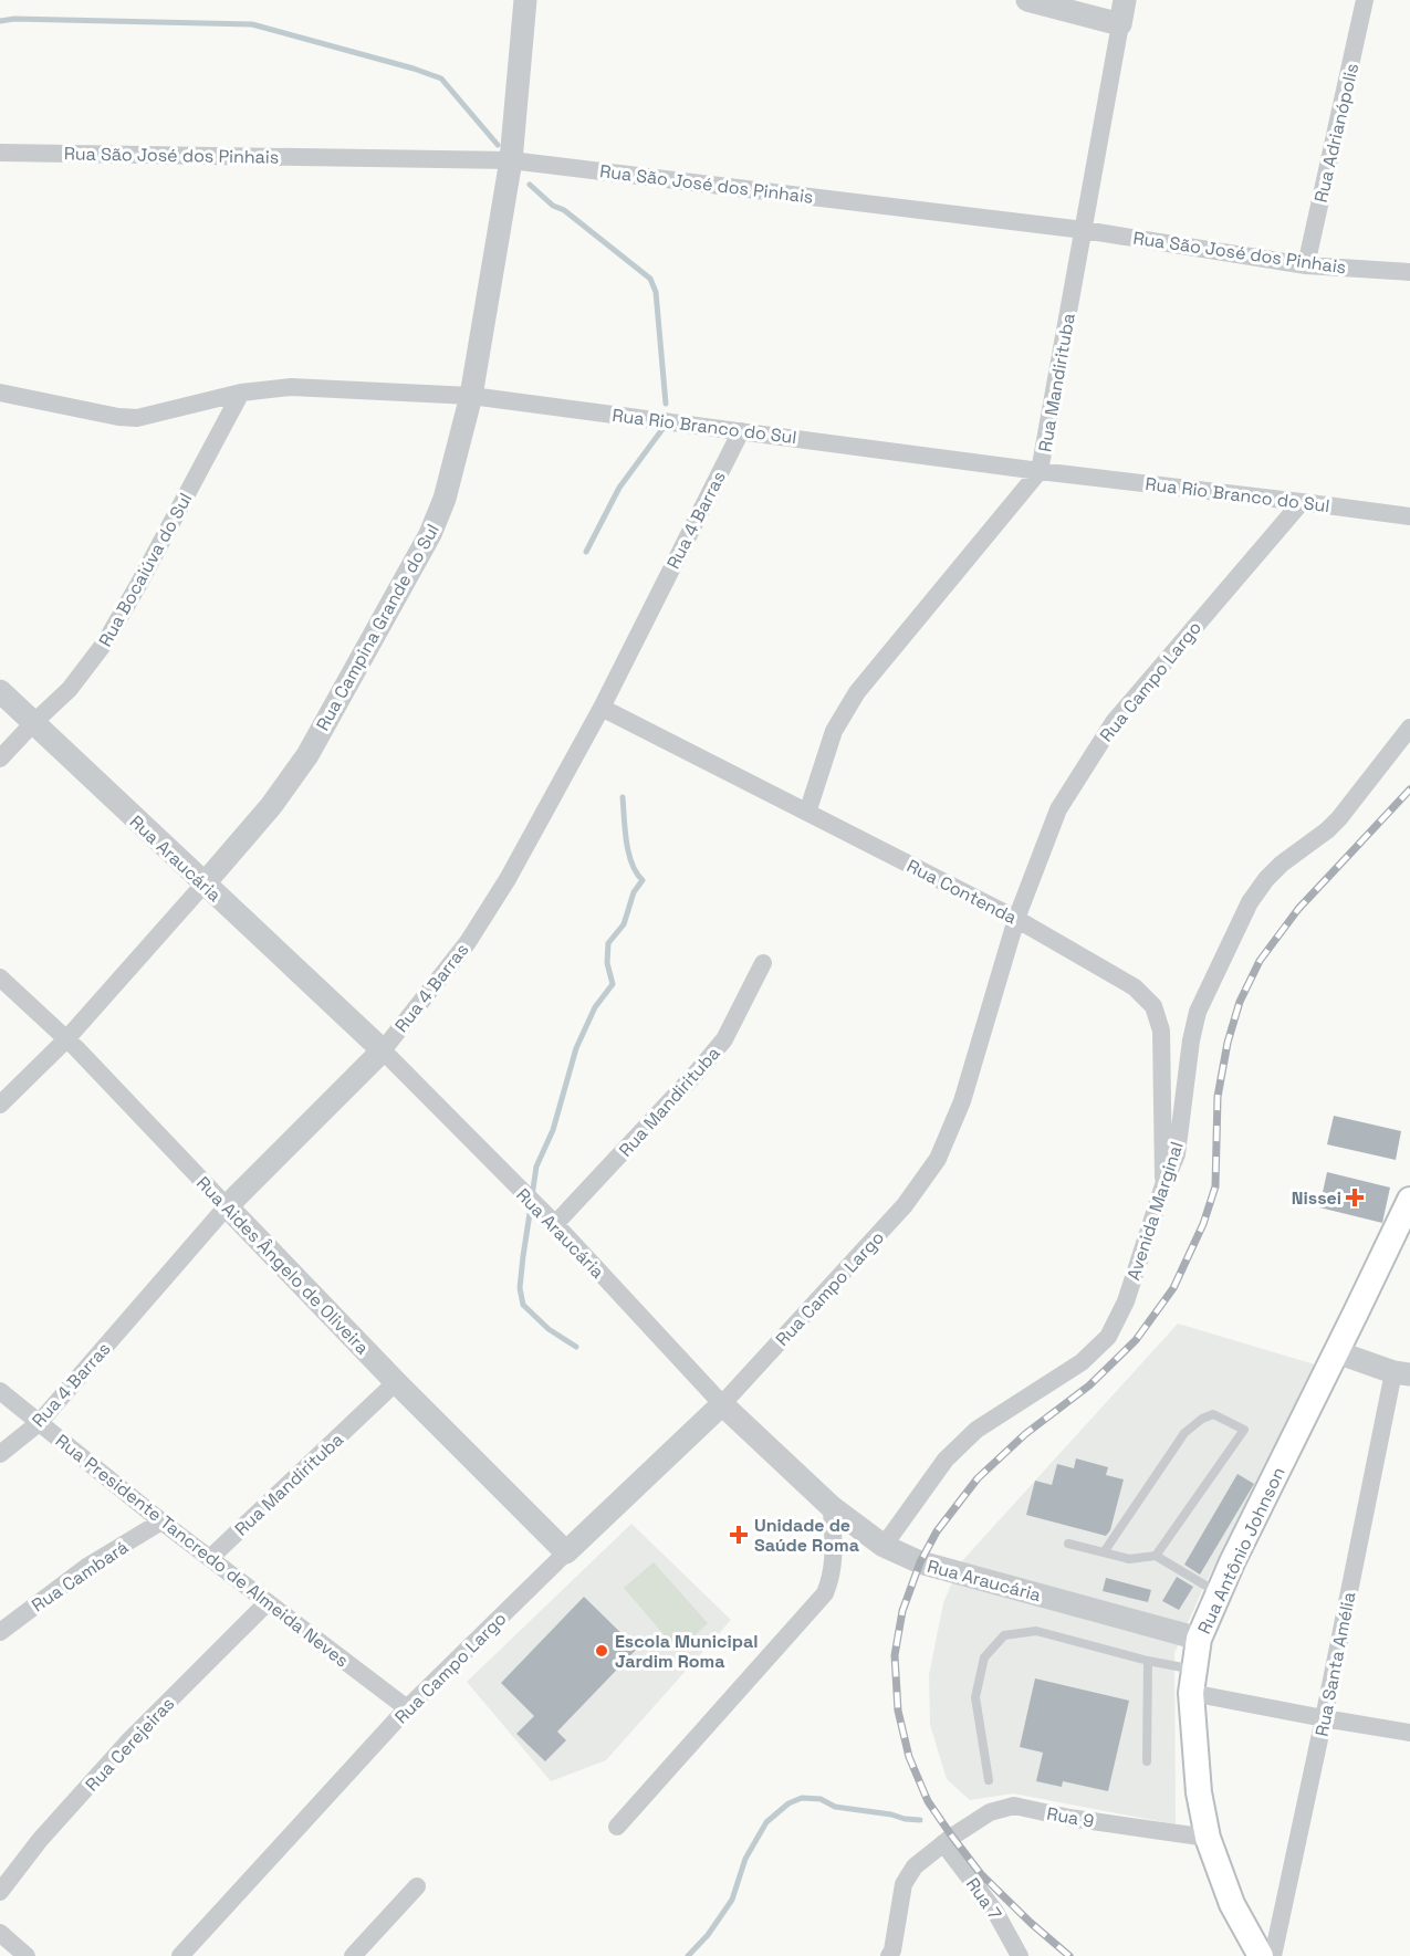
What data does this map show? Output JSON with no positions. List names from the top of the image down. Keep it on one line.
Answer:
{"streets":{"main road":["Rua Antônio Johnson"],"street":["Rua Adrianópolis","Rua São José dos Pinhais","Rua Mandirituba","Rua Rio Branco do Sul","Rua 4 Barras","Rua Bocaiúva do Sul","Rua Campina Grande do Sul","Rua Campo Largo","Rua Araucária","Rua Contenda","Avenida Marginal","Rua Aides Ângelo de Oliveira","Rua Presidente Tancredo de Almeida Neves","Rua Cambará","Rua Santa Amélia","Rua Cerejeiras","Rua 9","Rua 7"]},"crossings":[["Rua Adrianópolis","Rua São José dos Pinhais"],["Rua São José dos Pinhais","Rua Mandirituba"],["Rua São José dos Pinhais","Rua Campina Grande do Sul"],["Rua Mandirituba","Rua Rio Branco do Sul"],["Rua Mandirituba","Rua Araucária"],["Rua Mandirituba","Rua Contenda"],["Rua Mandirituba","Rua Aides Ângelo de Oliveira"],["Rua Mandirituba","Rua Presidente Tancredo de Almeida Neves"],["Rua Rio Branco do Sul","Rua 4 Barras"],["Rua Rio Branco do Sul","Rua Bocaiúva do Sul"],["Rua Rio Branco do Sul","Rua Campina Grande do Sul"],["Rua Rio Branco do Sul","Rua Campo Largo"],["Rua 4 Barras","Rua Araucária"],["Rua 4 Barras","Rua Contenda"],["Rua 4 Barras","Rua Aides Ângelo de Oliveira"],["Rua 4 Barras","Rua Presidente Tancredo de Almeida Neves"],["Rua Bocaiúva do Sul","Rua Araucária"],["Rua Campina Grande do Sul","Rua Araucária"],["Rua Campina Grande do Sul","Rua Aides Ângelo de Oliveira"],["Rua Campo Largo","Rua Araucária"],["Rua Campo Largo","Rua Contenda"],["Rua Campo Largo","Rua Aides Ângelo de Oliveira"],["Rua Campo Largo","Rua Presidente Tancredo de Almeida Neves"],["Rua Araucária","Avenida Marginal"],["Rua Araucária","Rua Antônio Johnson"],["Rua Contenda","Avenida Marginal"],["Rua Presidente Tancredo de Almeida Neves","Rua Cambará"],["Rua Presidente Tancredo de Almeida Neves","Rua Cerejeiras"],["Rua Antônio Johnson","Rua 9"],["Rua 9","Rua 7"]],"places":{"health":["Nissei","Unidade de Saúde Roma"],"other":["Escola Municipal Jardim Roma"]}}
